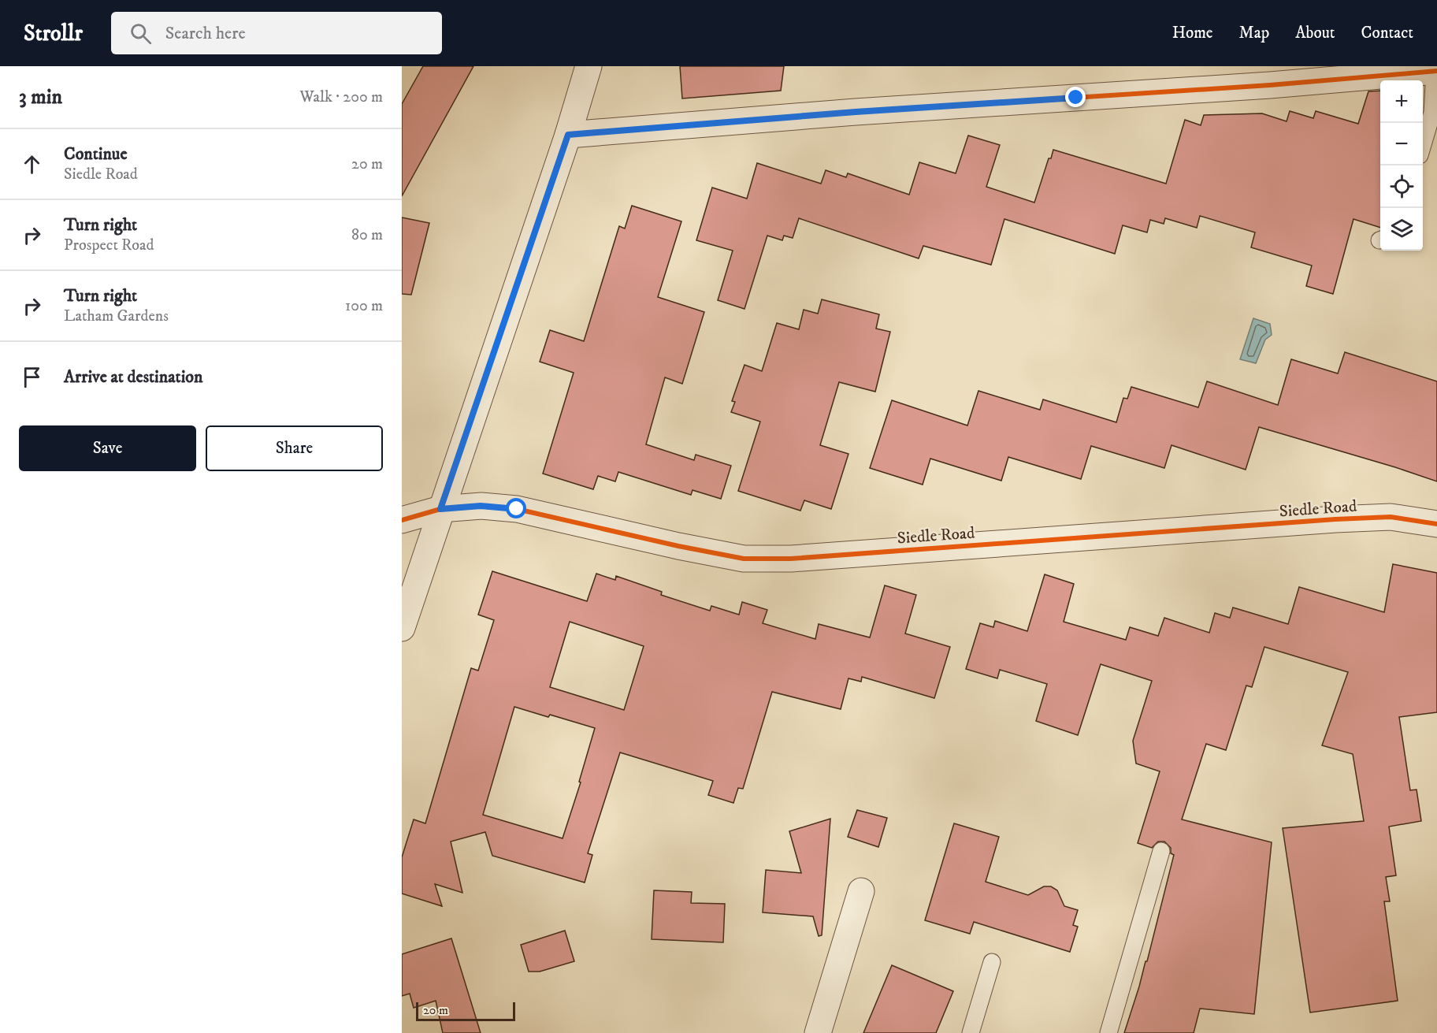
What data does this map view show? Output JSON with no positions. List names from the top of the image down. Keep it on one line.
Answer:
{"streets":{"street":["Siedle Road"]},"scale_bar":"20 m","page":{"header":"Strollr","search":"Search here","nav":["Home","Map","About","Contact"],"heading":["3 min","Walk · 200 m"],"map_buttons":["+","−"],"list":[["Continue","Siedle Road","20 m"],["Turn right","Prospect Road","80 m"],["Turn right","Latham Gardens","100 m"],"Arrive at destination"],"buttons":["Save","Share"],"scale":"20 m"}}
